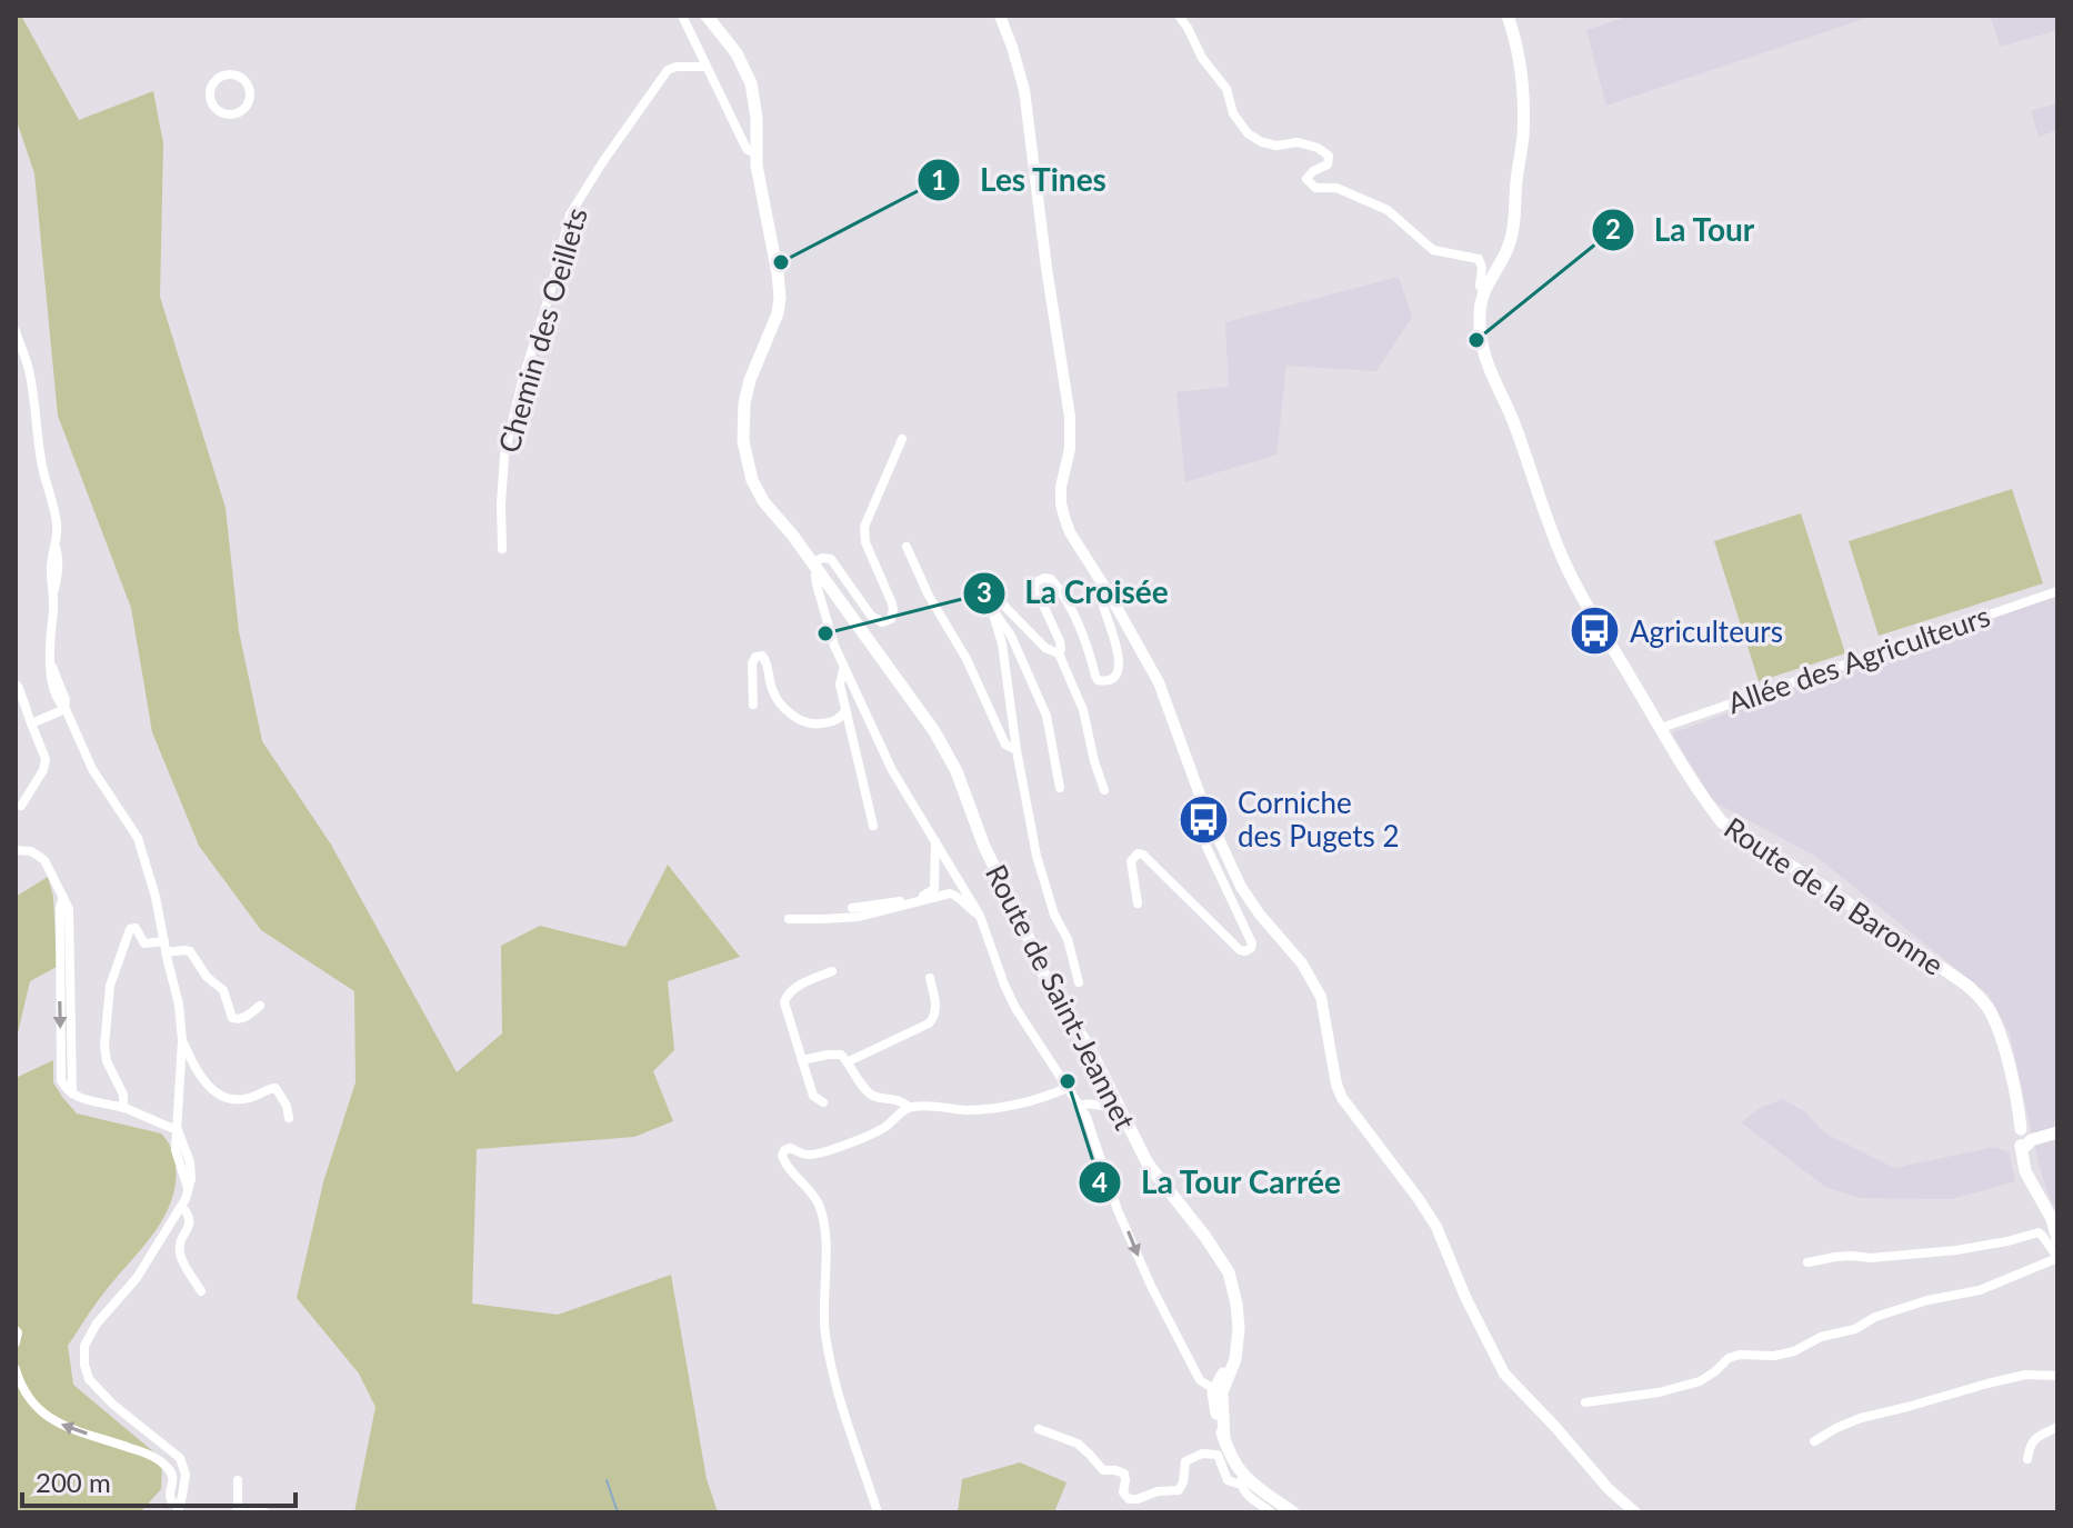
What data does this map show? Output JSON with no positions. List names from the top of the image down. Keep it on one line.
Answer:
{"streets":{"main road":["Route de la Baronne","Route de Saint-Jeannet"],"street":["Chemin des Oeillets","Allée des Agriculteurs"]},"crossings":[["Allée des Agriculteurs","Route de la Baronne"]],"places":{"other":["Les Tines","La Tour","La Croisée","La Tour Carrée"],"bus stop":["Agriculteurs","Corniche des Pugets 2"]},"scale_bar":"200 m"}
